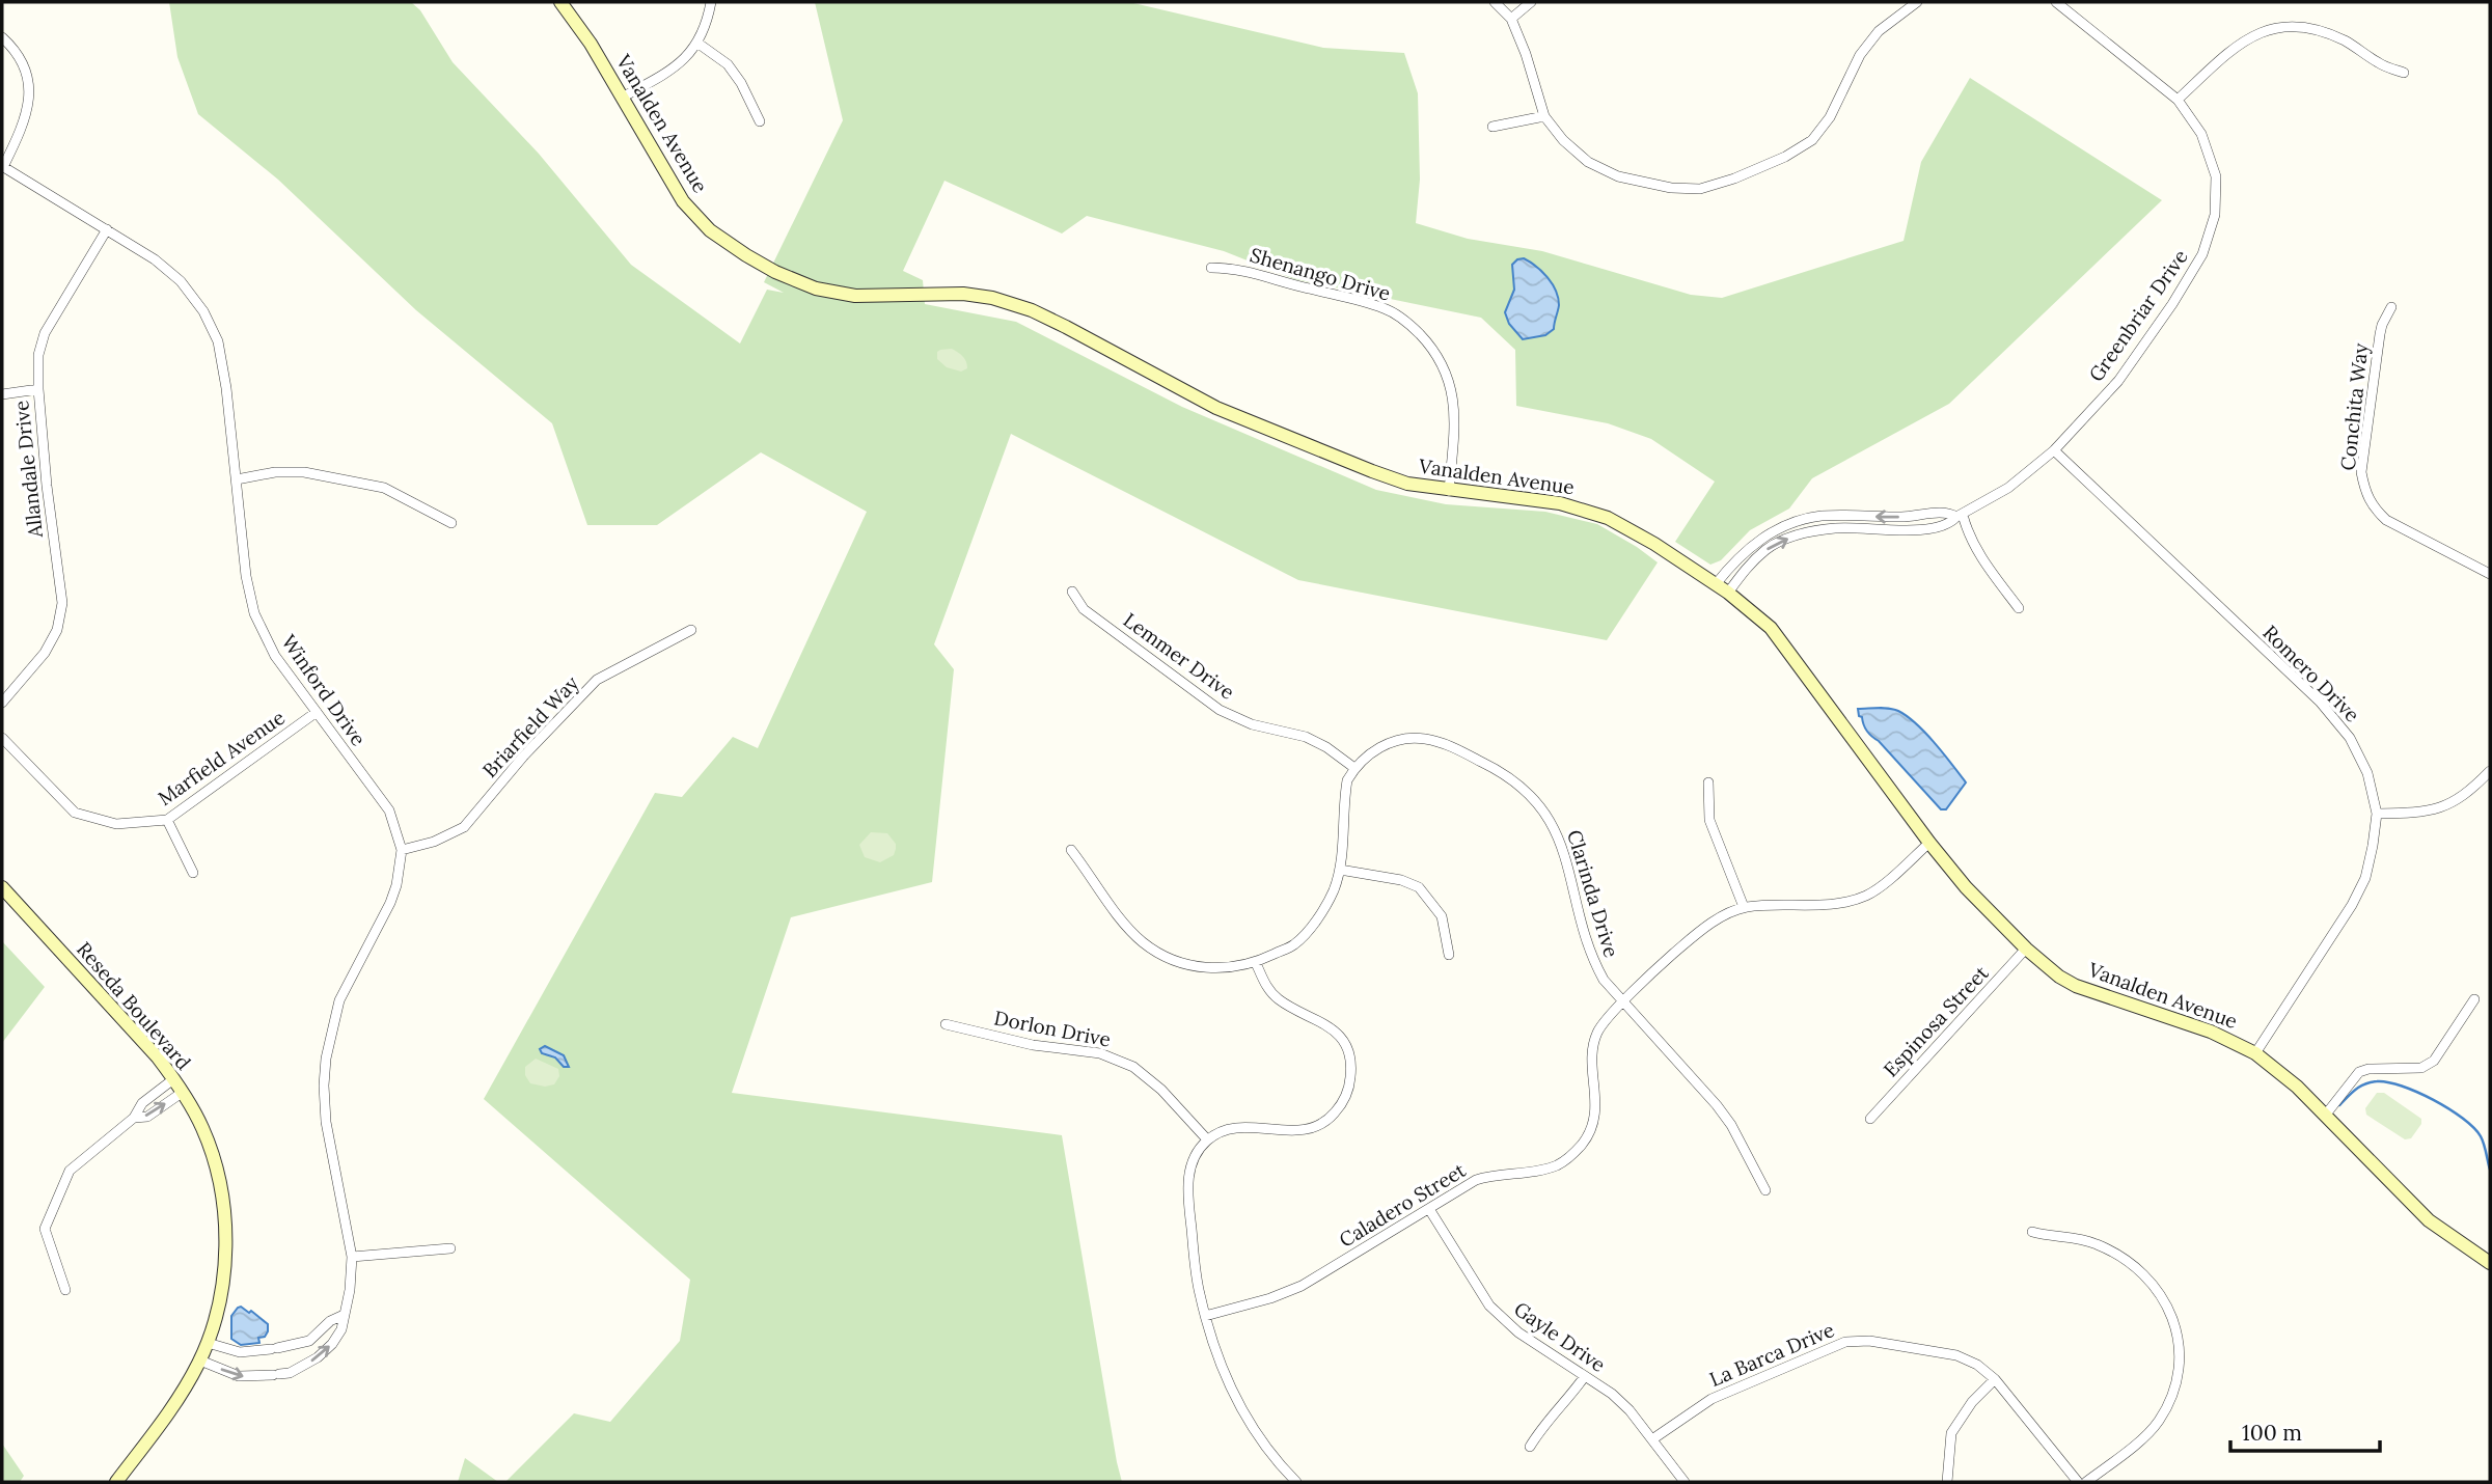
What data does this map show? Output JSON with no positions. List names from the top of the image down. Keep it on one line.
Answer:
{"streets":{"main road":["Vanalden Avenue","Reseda Boulevard"],"street":["Shenango Drive","Greenbriar Drive","Conchita Way","Allandale Drive","Lemmer Drive","Romero Drive","Winford Drive","Briarfield Way","Marfield Avenue","Clarinda Drive","Espinosa Street","Dorlon Drive","Caladero Street","Gayle Drive","La Barca Drive"]},"crossings":[["Vanalden Avenue","Shenango Drive"],["Vanalden Avenue","Greenbriar Drive"],["Vanalden Avenue","Romero Drive"],["Vanalden Avenue","Espinosa Street"],["Vanalden Avenue","Caladero Street"],["Greenbriar Drive","Romero Drive"],["Allandale Drive","Winford Drive"],["Lemmer Drive","Clarinda Drive"],["Winford Drive","Briarfield Way"],["Winford Drive","Marfield Avenue"],["Winford Drive","Reseda Boulevard"],["Clarinda Drive","Caladero Street"],["Caladero Street","Gayle Drive"],["Gayle Drive","La Barca Drive"]],"scale_bar":"100 m"}
